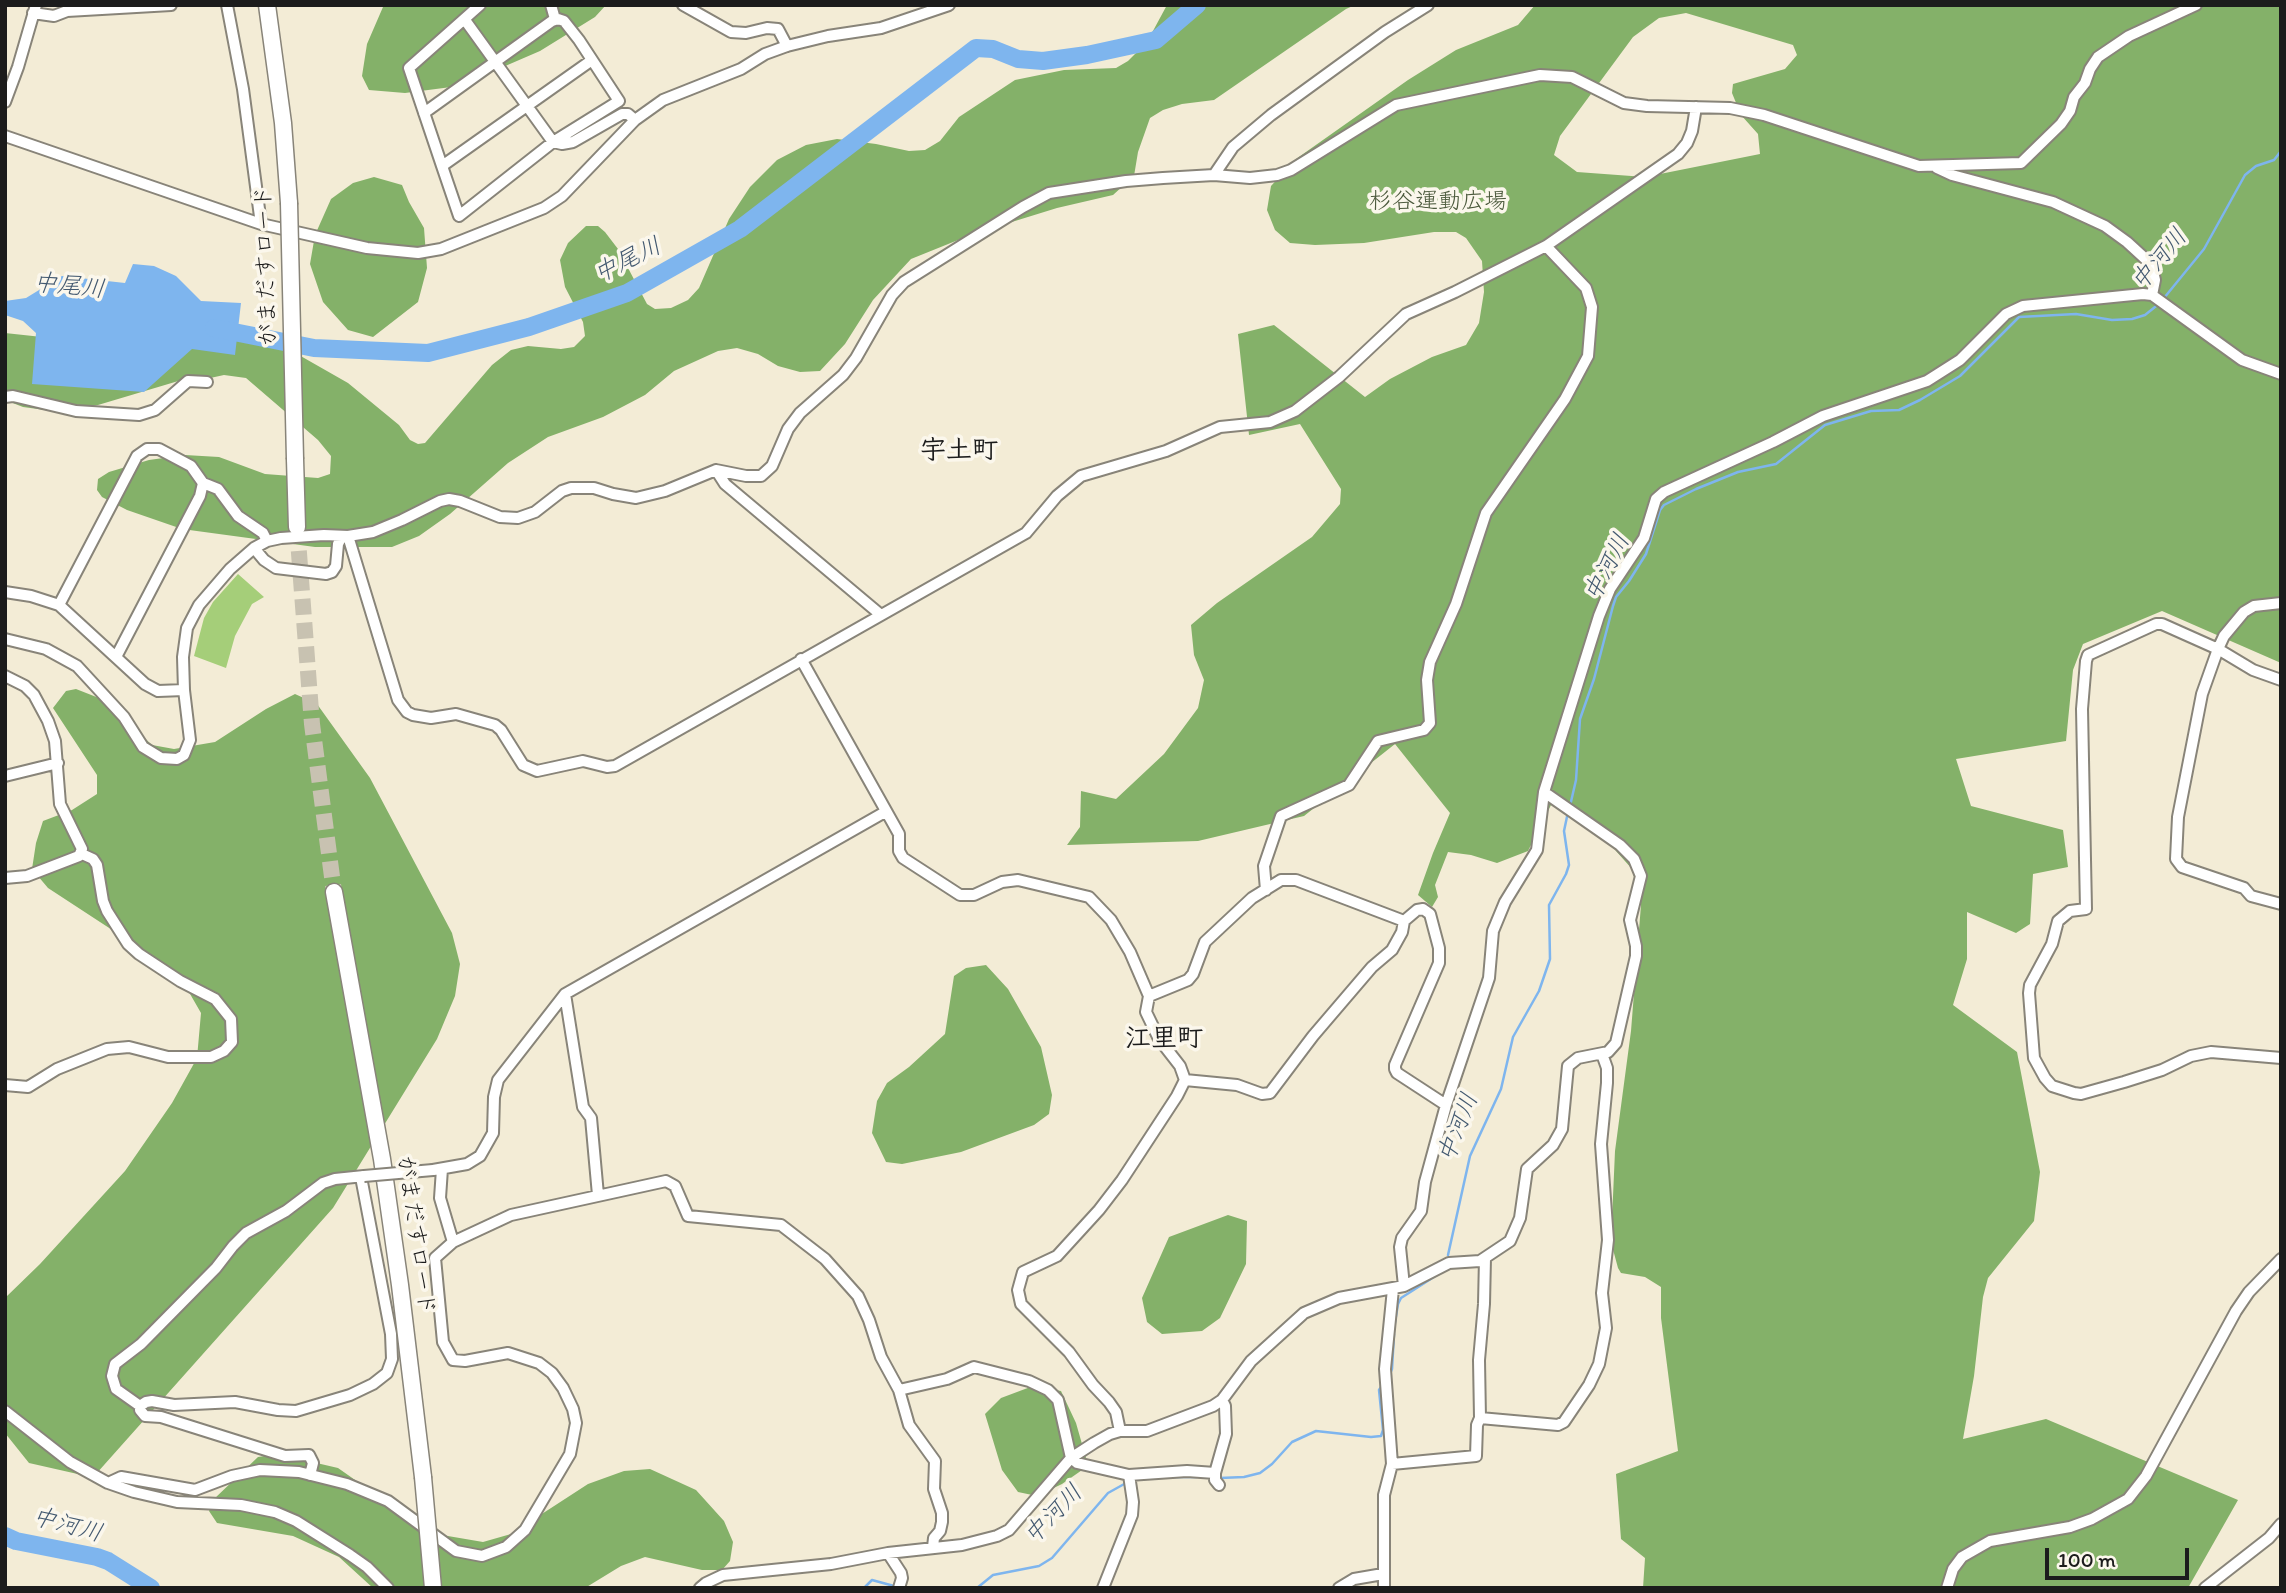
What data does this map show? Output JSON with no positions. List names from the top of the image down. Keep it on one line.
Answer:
{"streets":{"highway":["がまだすロード"]},"districts":["宇土町","江里町"],"water":["中河川","中尾川"],"parks":["杉谷運動広場"],"scale_bar":"100 m"}
